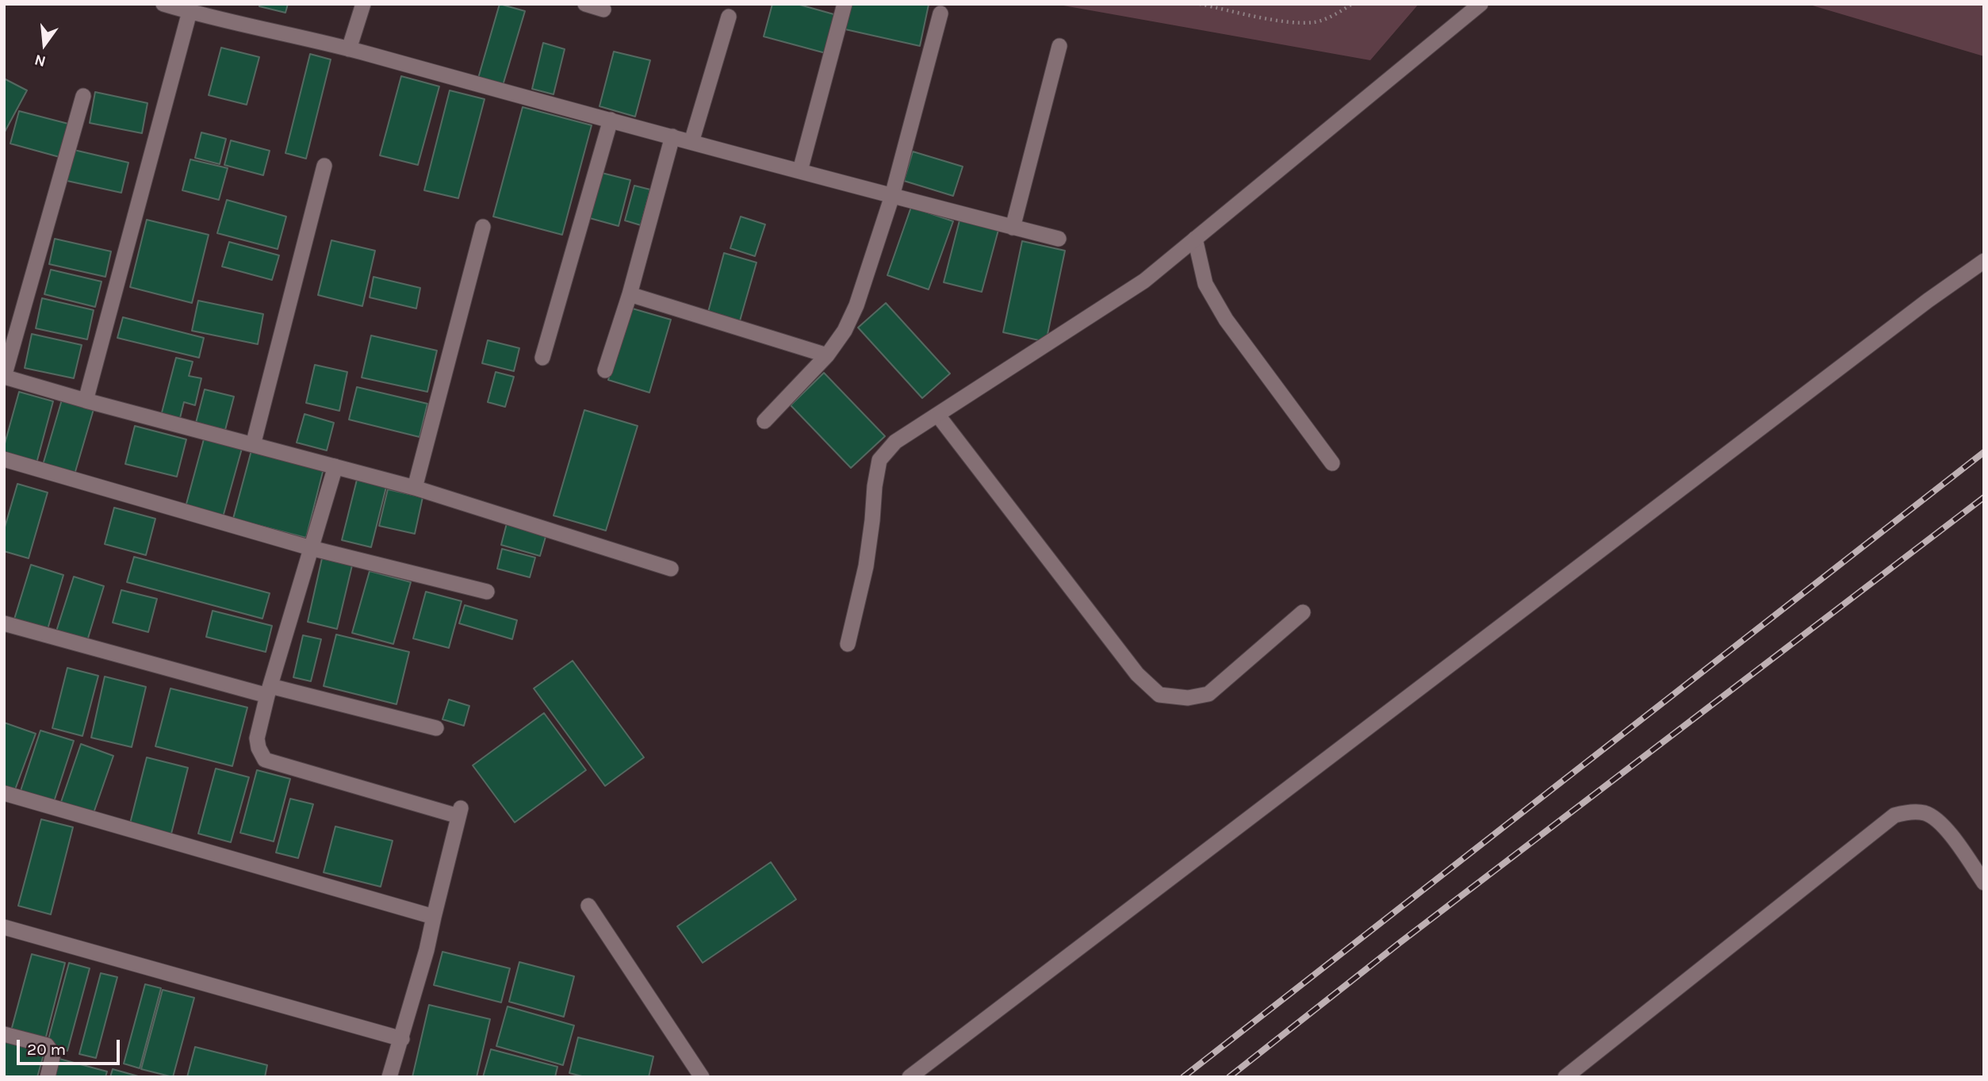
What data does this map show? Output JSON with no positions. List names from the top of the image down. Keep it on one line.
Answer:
{"scale_bar":"20 m","north":"bottom"}
